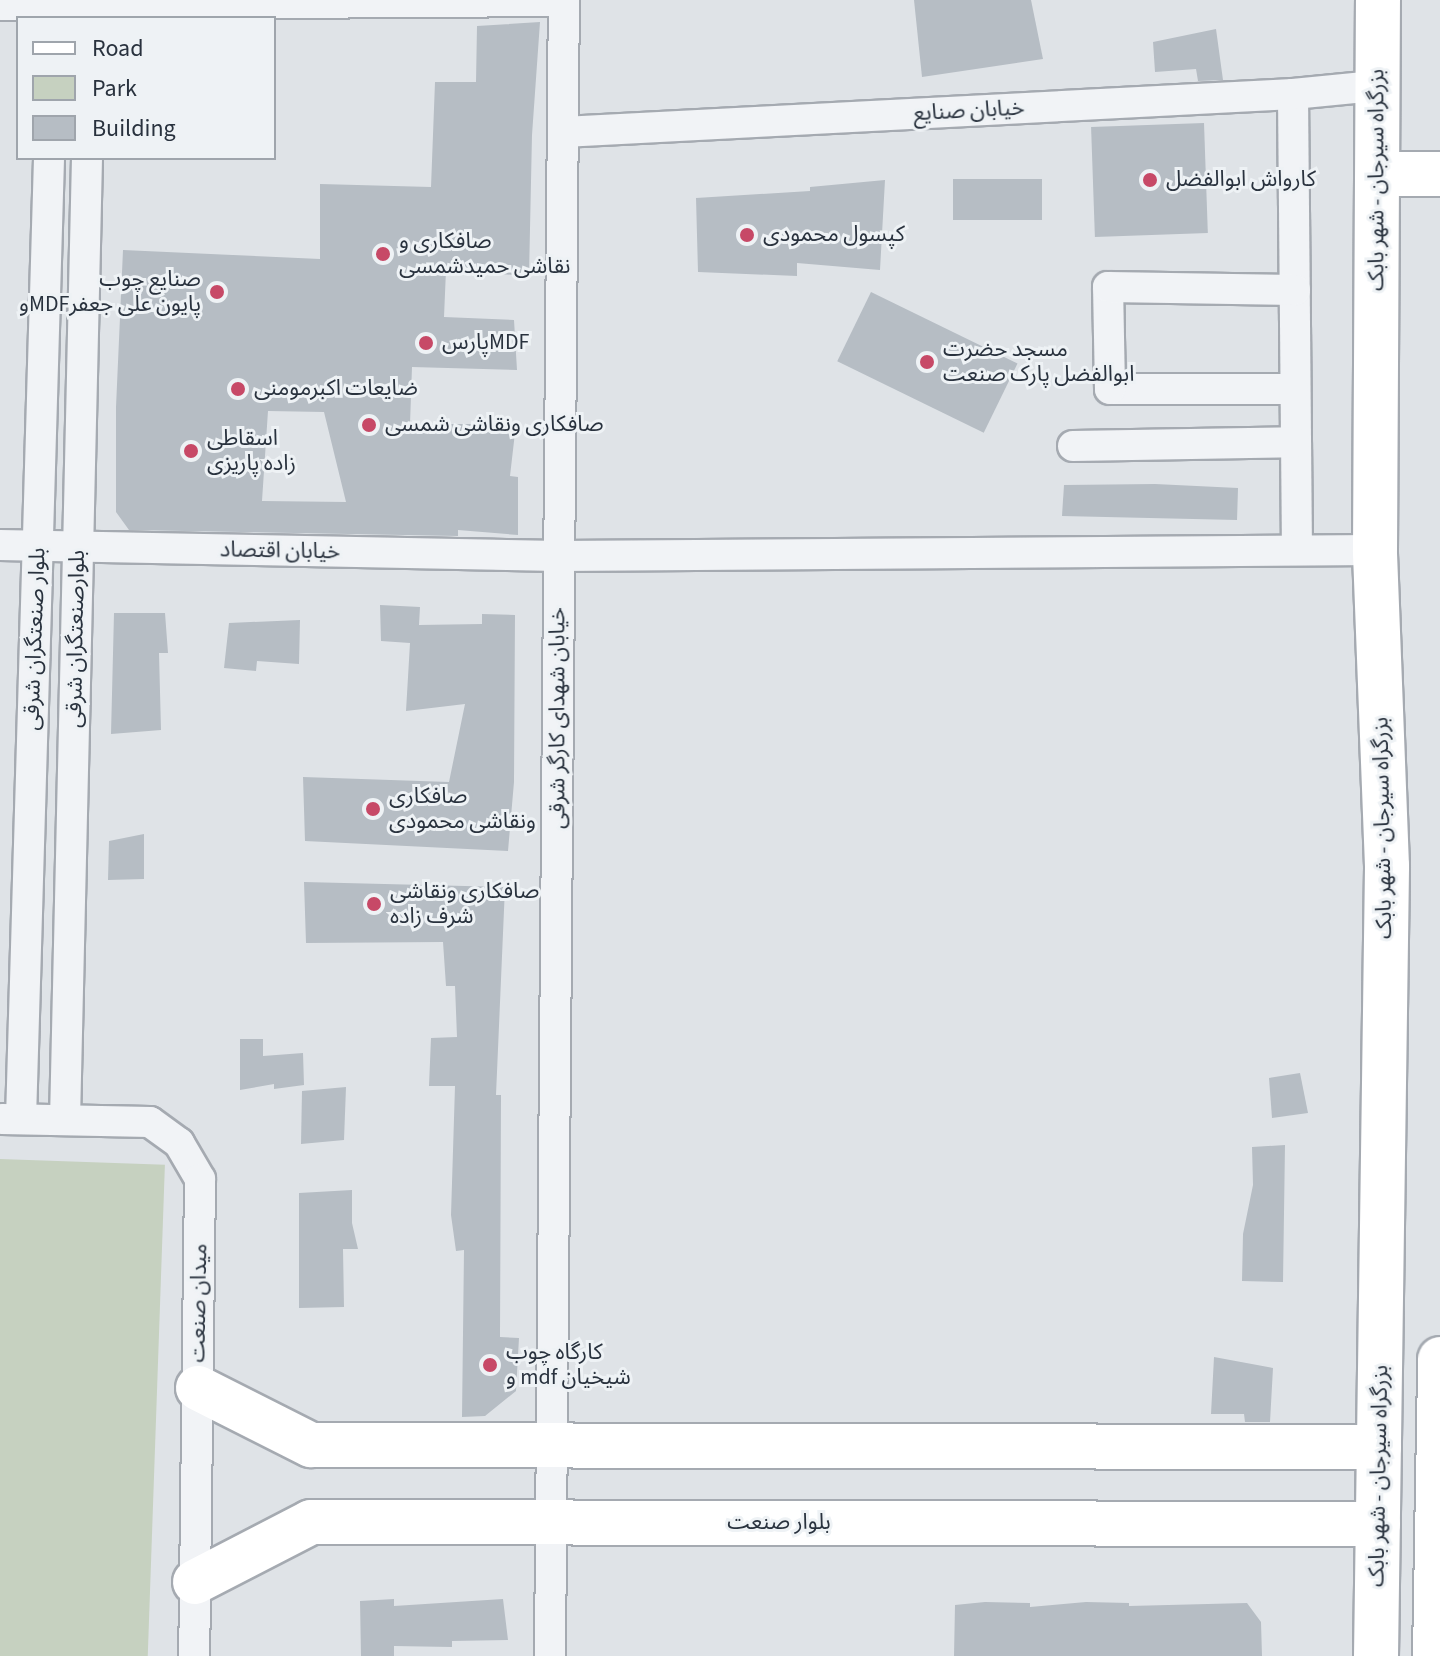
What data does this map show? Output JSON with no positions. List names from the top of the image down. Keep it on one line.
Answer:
{"streets":{"main road":["بزرگراه سیرجان - شهر بابک","بلوار صنعت"],"street":["خیابان صنایع","خیابان اقتصاد","بلوار صنعتگران شرقی","بلوارصنعتگران شرقی","خیابان شهدای کارگر شرقی","میدان صنعت"]},"crossings":[["خیابان صنایع","بزرگراه سیرجان - شهر بابک"],["خیابان صنایع","خیابان شهدای کارگر شرقی"],["بزرگراه سیرجان - شهر بابک","خیابان اقتصاد"],["بزرگراه سیرجان - شهر بابک","بلوار صنعت"],["خیابان اقتصاد","بلوار صنعتگران شرقی"],["خیابان اقتصاد","بلوارصنعتگران شرقی"],["خیابان اقتصاد","خیابان شهدای کارگر شرقی"],["بلوار صنعتگران شرقی","میدان صنعت"],["بلوارصنعتگران شرقی","میدان صنعت"],["خیابان شهدای کارگر شرقی","بلوار صنعت"],["میدان صنعت","بلوار صنعت"]],"places":["کارواش ابوالفضل","کپسول محمودی","صافکاری و نقاشی حمیدشمسی","صنایع چوب وMDFپایون علی جعفر","پارسMDF","مسجد حضرت ابوالفضل پارک صنعت","ضایعات اکبرمومنی","صافکاری ونقاشی شمسی","اسقاطی زاده پاریزی","صافکاری ونقاشی محمودی","صافکاری ونقاشی شرف زاده","کارگاه چوب و mdf شیخیان"],"legend":["Road","Park","Building"]}
